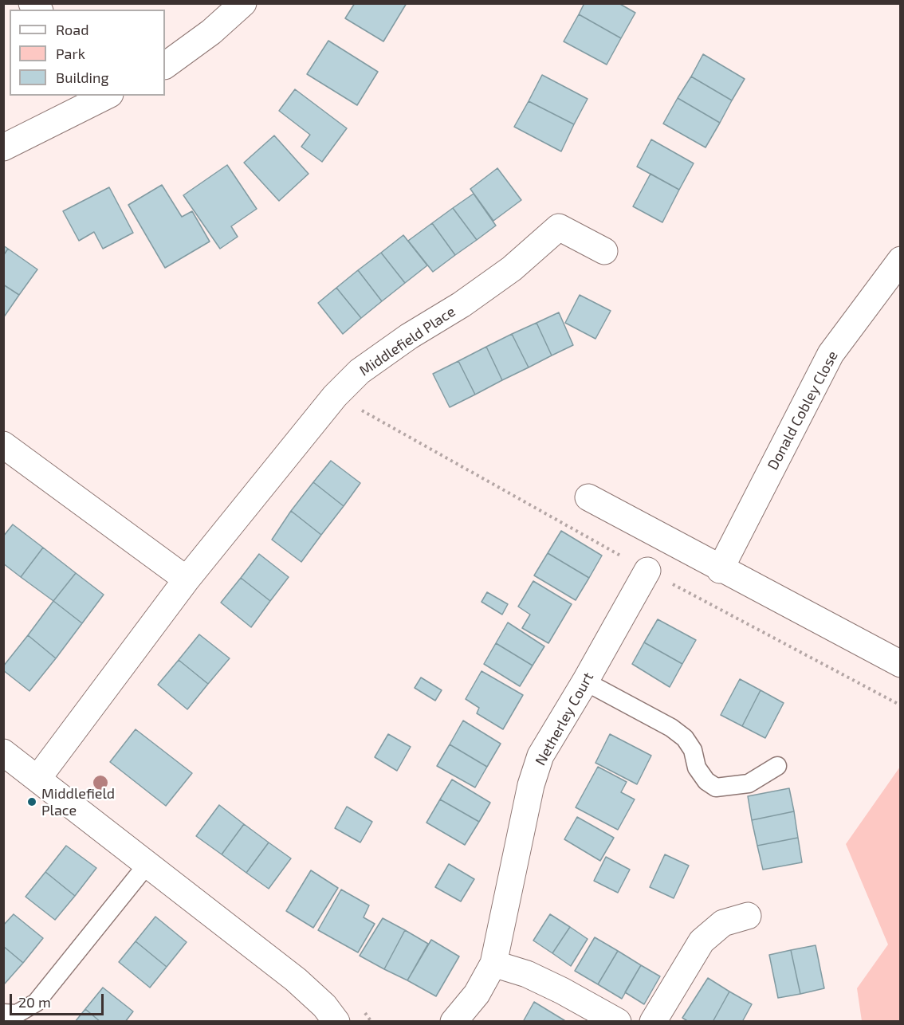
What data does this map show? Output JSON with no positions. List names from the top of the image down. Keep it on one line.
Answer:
{"streets":{"street":["Middlefield Place","Donald Cobley Close","Netherley Court"]},"places":["Middlefield Place"],"legend":["Road","Park","Building"],"scale_bar":"20 m"}
